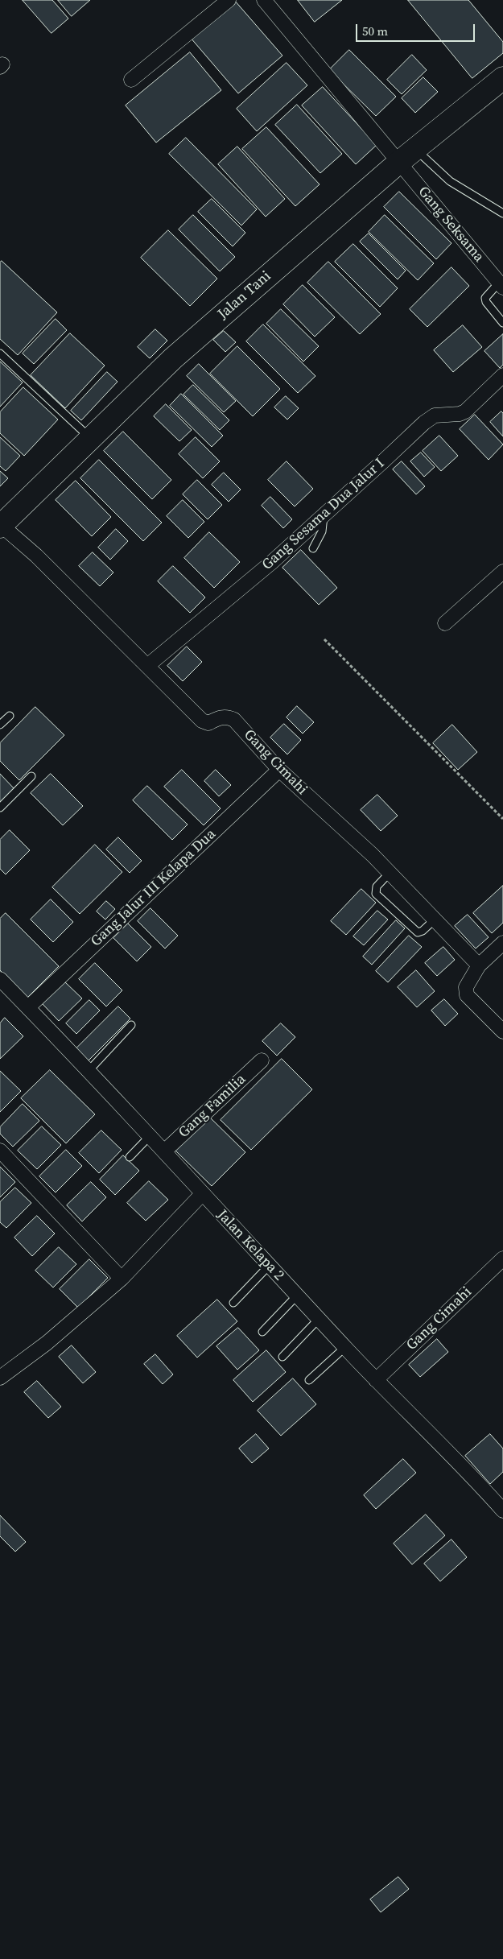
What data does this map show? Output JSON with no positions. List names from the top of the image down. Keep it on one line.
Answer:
{"streets":{"highway":["Jalan Tani"],"street":["Gang Seksama","Gang Sesama Dua Jalur I","Gang Cimahi","Gang Jalur III Kelapa Dua","Gang Familia","Jalan Kelapa 2"]},"crossings":[["Gang Seksama","Jalan Tani"],["Jalan Tani","Gang Cimahi"],["Gang Sesama Dua Jalur I","Gang Cimahi"],["Gang Cimahi","Gang Jalur III Kelapa Dua"],["Gang Cimahi","Jalan Kelapa 2"],["Gang Jalur III Kelapa Dua","Jalan Kelapa 2"],["Gang Familia","Jalan Kelapa 2"]],"scale_bar":"50 m"}
